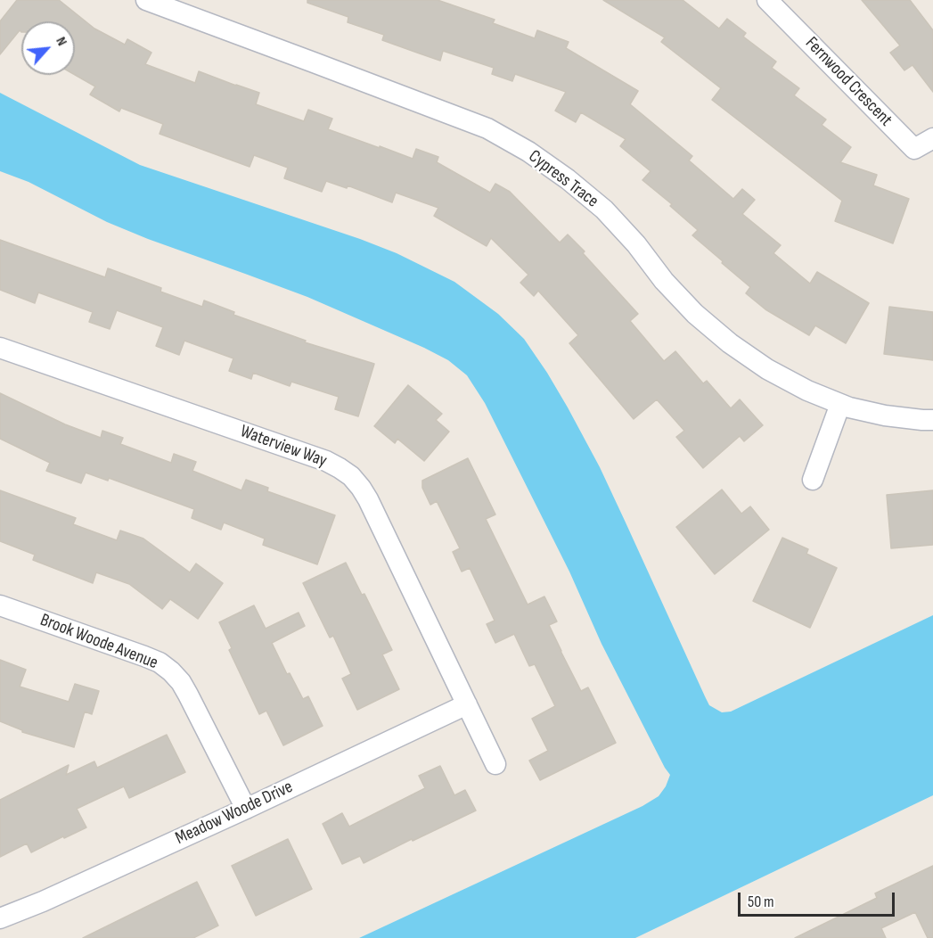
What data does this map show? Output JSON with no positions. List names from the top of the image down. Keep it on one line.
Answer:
{"streets":{"street":["Fernwood Crescent","Cypress Trace","Waterview Way","Brook Woode Avenue","Meadow Woode Drive"]},"crossings":[["Waterview Way","Meadow Woode Drive"],["Brook Woode Avenue","Meadow Woode Drive"]],"scale_bar":"50 m","north":"top right"}
